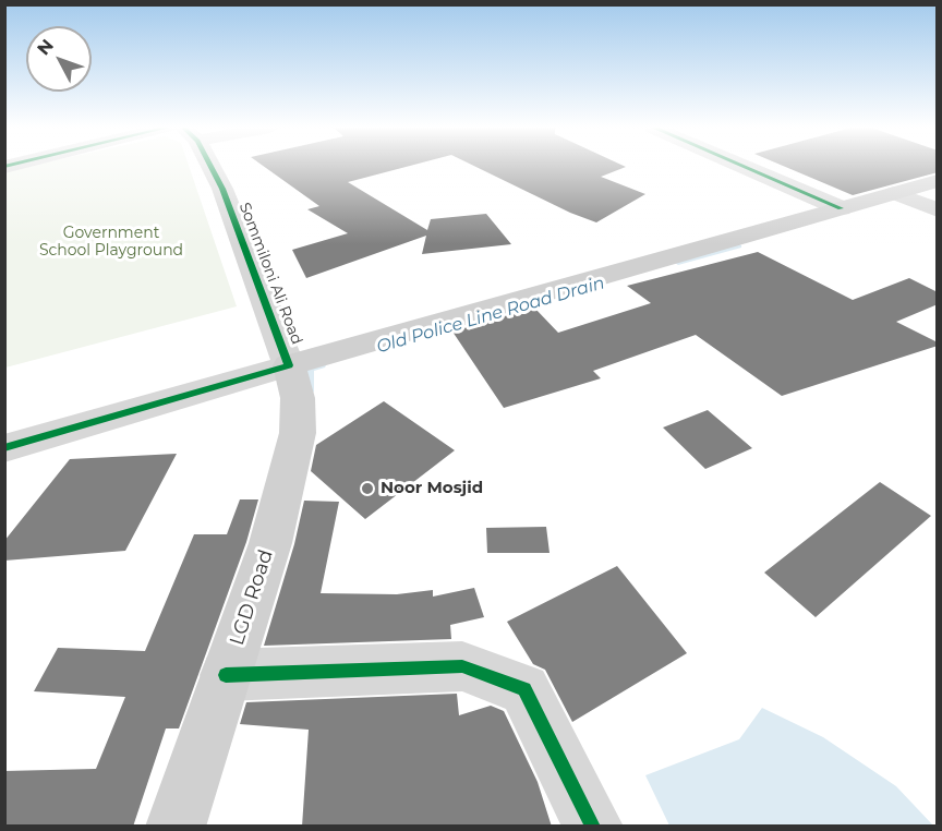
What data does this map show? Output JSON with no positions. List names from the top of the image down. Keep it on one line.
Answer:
{"streets":{"main road":["LGD Road"],"street":["Sommiloni Ali Road"]},"crossings":[["Sommiloni Ali Road","LGD Road"]],"water":["Old Police Line Road Drain"],"parks":["Government School Playground"],"places":["Noor Mosjid"],"north":"top left"}
